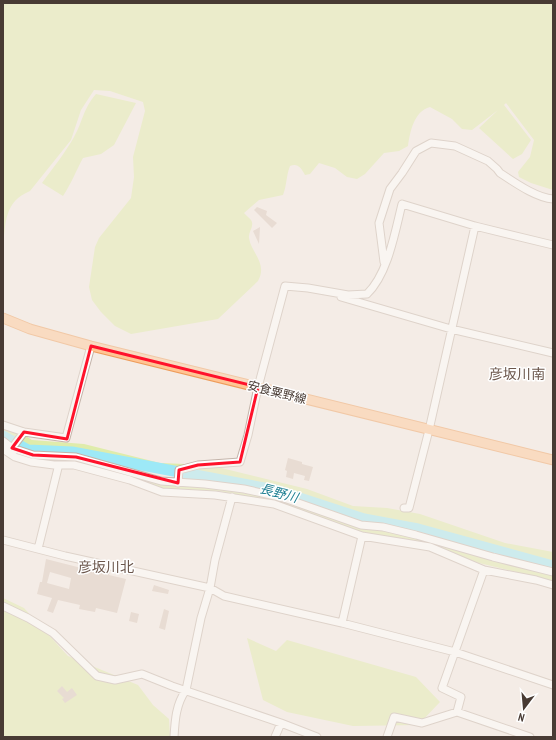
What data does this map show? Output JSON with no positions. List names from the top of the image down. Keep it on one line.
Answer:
{"streets":{"main road":["安食粟野線"]},"districts":["彦坂川南","彦坂川北"],"water":["長野川"],"north":"bottom"}
